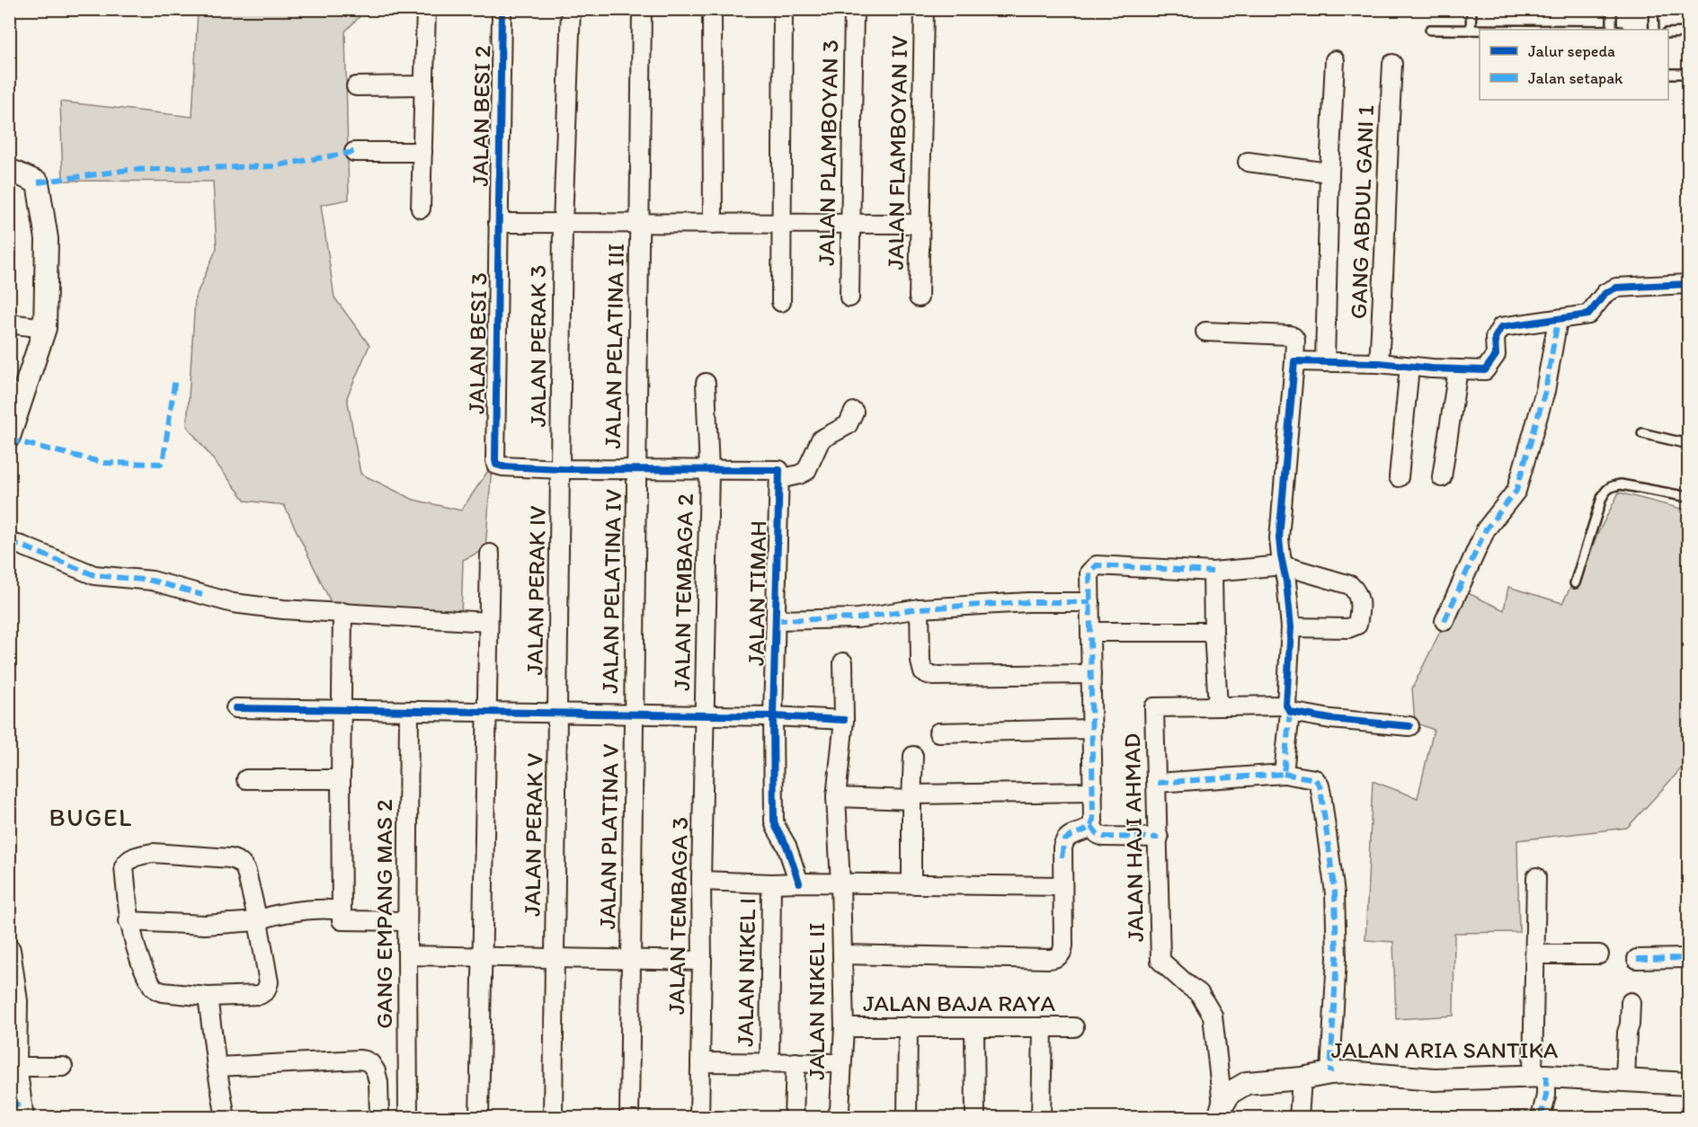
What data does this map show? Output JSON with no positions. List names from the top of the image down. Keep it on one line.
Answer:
{"streets":{"street":["JALAN BESI 2","JALAN PLAMBOYAN 3","JALAN FLAMBOYAN IV","GANG ABDUL GANI 1","JALAN BESI 3","JALAN PERAK 3","JALAN PELATINA III","JALAN PERAK IV","JALAN PELATINA IV","JALAN TEMBAGA 2","JALAN TIMAH","JALAN PERAK V","JALAN PLATINA V","JALAN HAJI AHMAD","GANG EMPANG MAS 2","JALAN TEMBAGA 3","JALAN NIKEL I","JALAN NIKEL II","JALAN BAJA RAYA","JALAN ARIA SANTIKA"]},"crossings":[["JALAN BESI 2","JALAN BESI 3"],["JALAN BESI 3","JALAN PERAK 3"],["JALAN BESI 3","JALAN PERAK IV"],["JALAN PERAK 3","JALAN PERAK IV"],["JALAN PELATINA III","JALAN PELATINA IV"],["JALAN PERAK IV","JALAN PERAK V"],["JALAN PELATINA IV","JALAN PLATINA V"],["JALAN TEMBAGA 2","JALAN TEMBAGA 3"],["JALAN HAJI AHMAD","JALAN ARIA SANTIKA"],["JALAN NIKEL II","JALAN BAJA RAYA"]],"districts":["BUGEL"],"legend":["Jalur sepeda","Jalan setapak"]}
